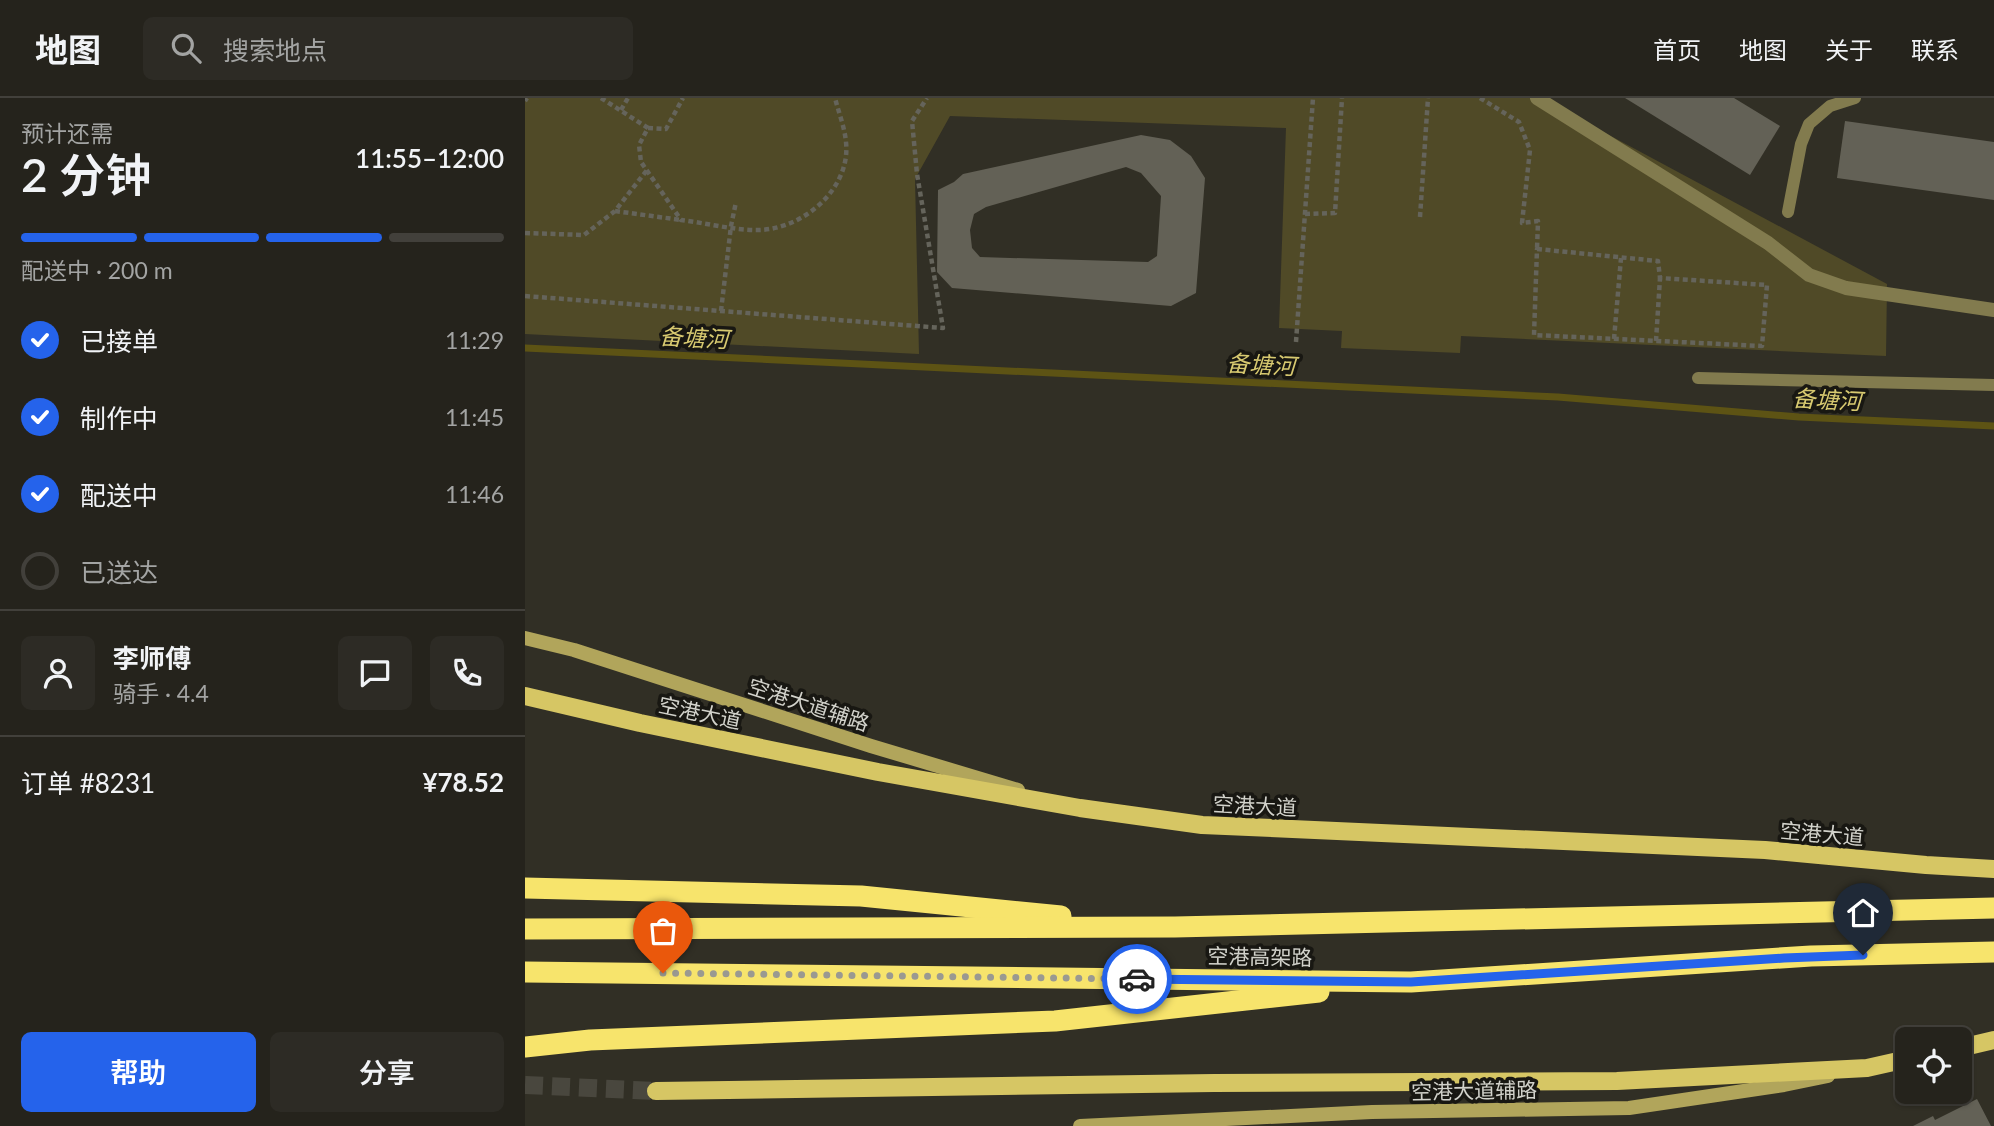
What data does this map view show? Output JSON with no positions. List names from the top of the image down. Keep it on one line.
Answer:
{"streets":{"highway":["空港高架路"],"main road":["空港大道辅路","空港大道"]},"crossings":[["空港大道辅路","空港大道"]],"water":["备塘河"],"page":{"header":"地图","search":"搜索地点","nav":["首页","地图","关于","联系"],"heading":["2 分钟","预计还需","11:55–12:00"],"panel":["李师傅","骑手 · 4.4","订单 #8231","¥78.52"],"bar":"配送中 · 200 m","list":[["已接单","11:29"],["制作中","11:45"],["配送中","11:46"],"已送达"],"buttons":["帮助","分享"]}}
